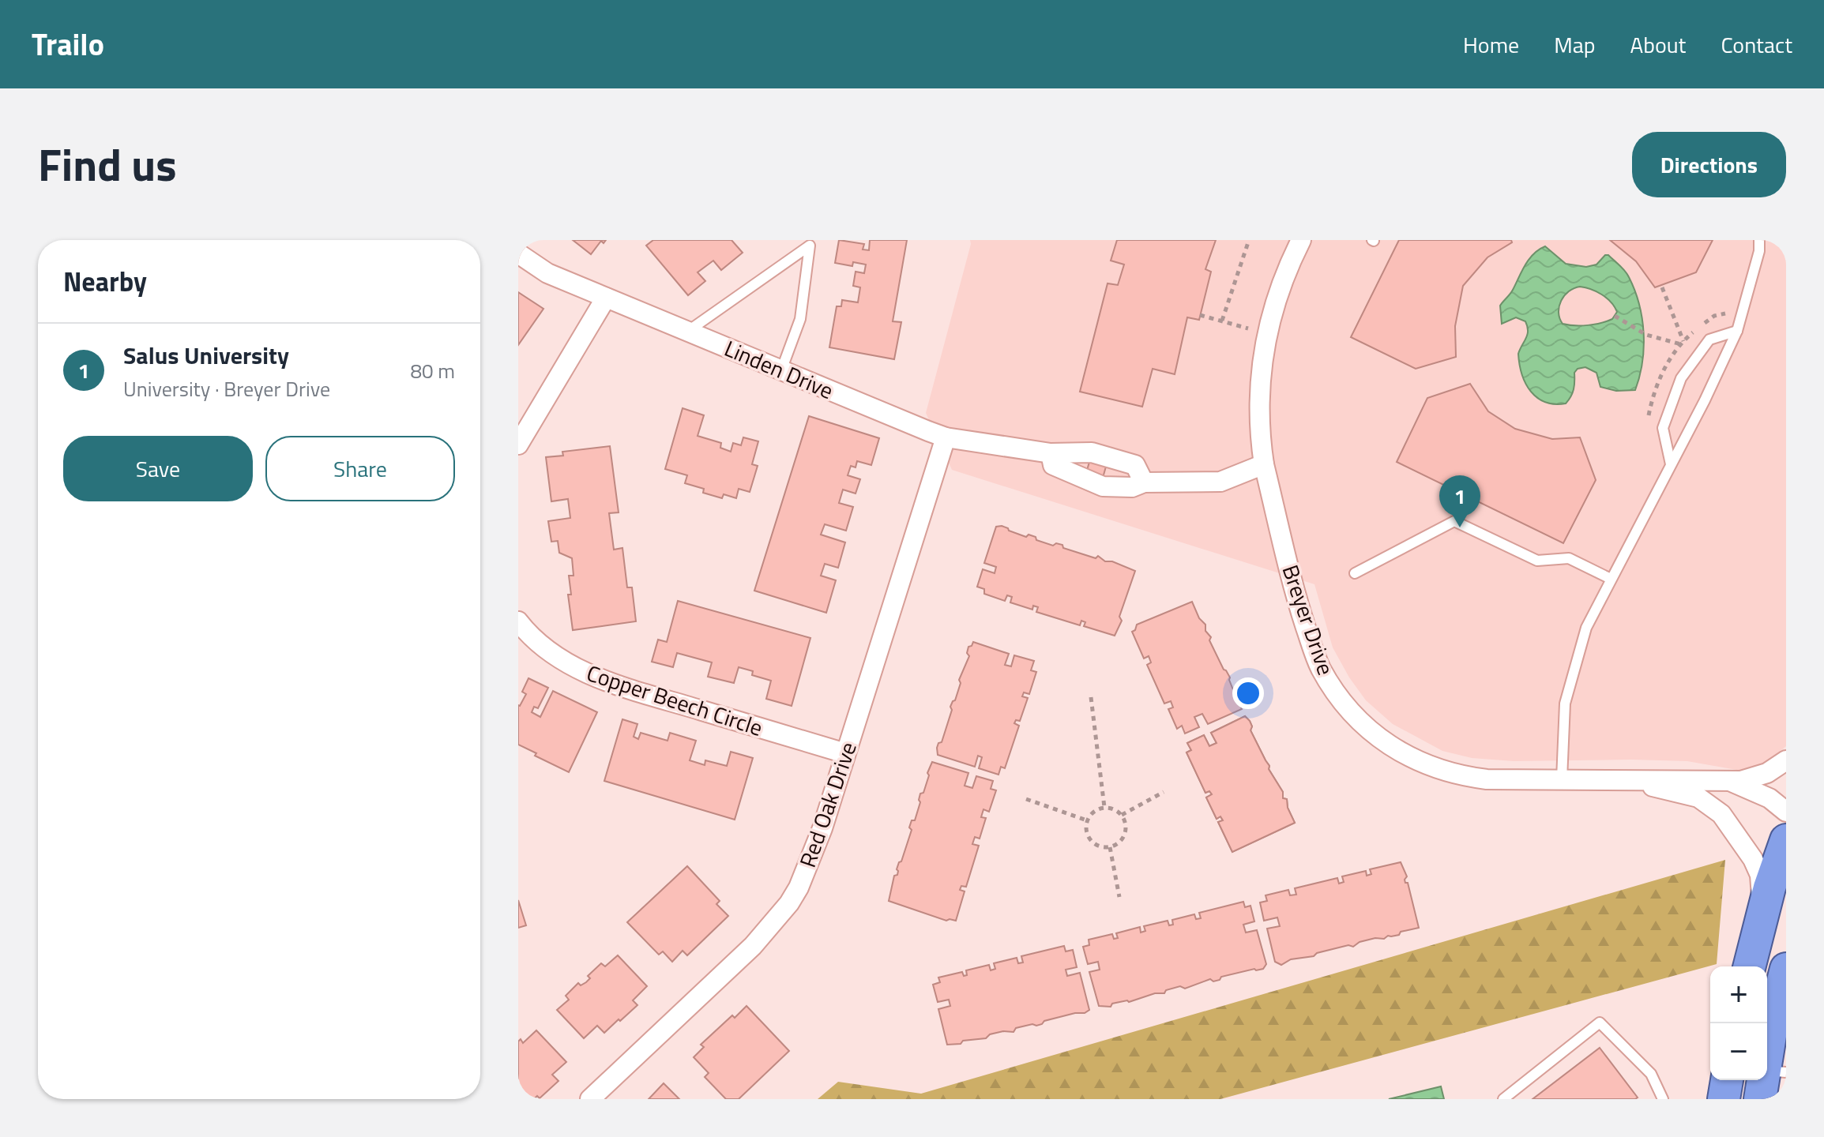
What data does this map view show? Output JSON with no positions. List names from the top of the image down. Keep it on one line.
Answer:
{"streets":{"street":["Linden Drive","Breyer Drive","Copper Beech Circle","Red Oak Drive"]},"crossings":[["Linden Drive","Red Oak Drive"],["Copper Beech Circle","Red Oak Drive"]],"page":{"header":"Trailo","nav":["Home","Map","About","Contact"],"title":"Find us","buttons":["Directions",["Save","Share"]],"heading":"Nearby","list":[{"mark":"1","name":"Salus University","note":"University · Breyer Drive","value":"80 m"}],"pins":"1","map_buttons":["+","−"]}}
